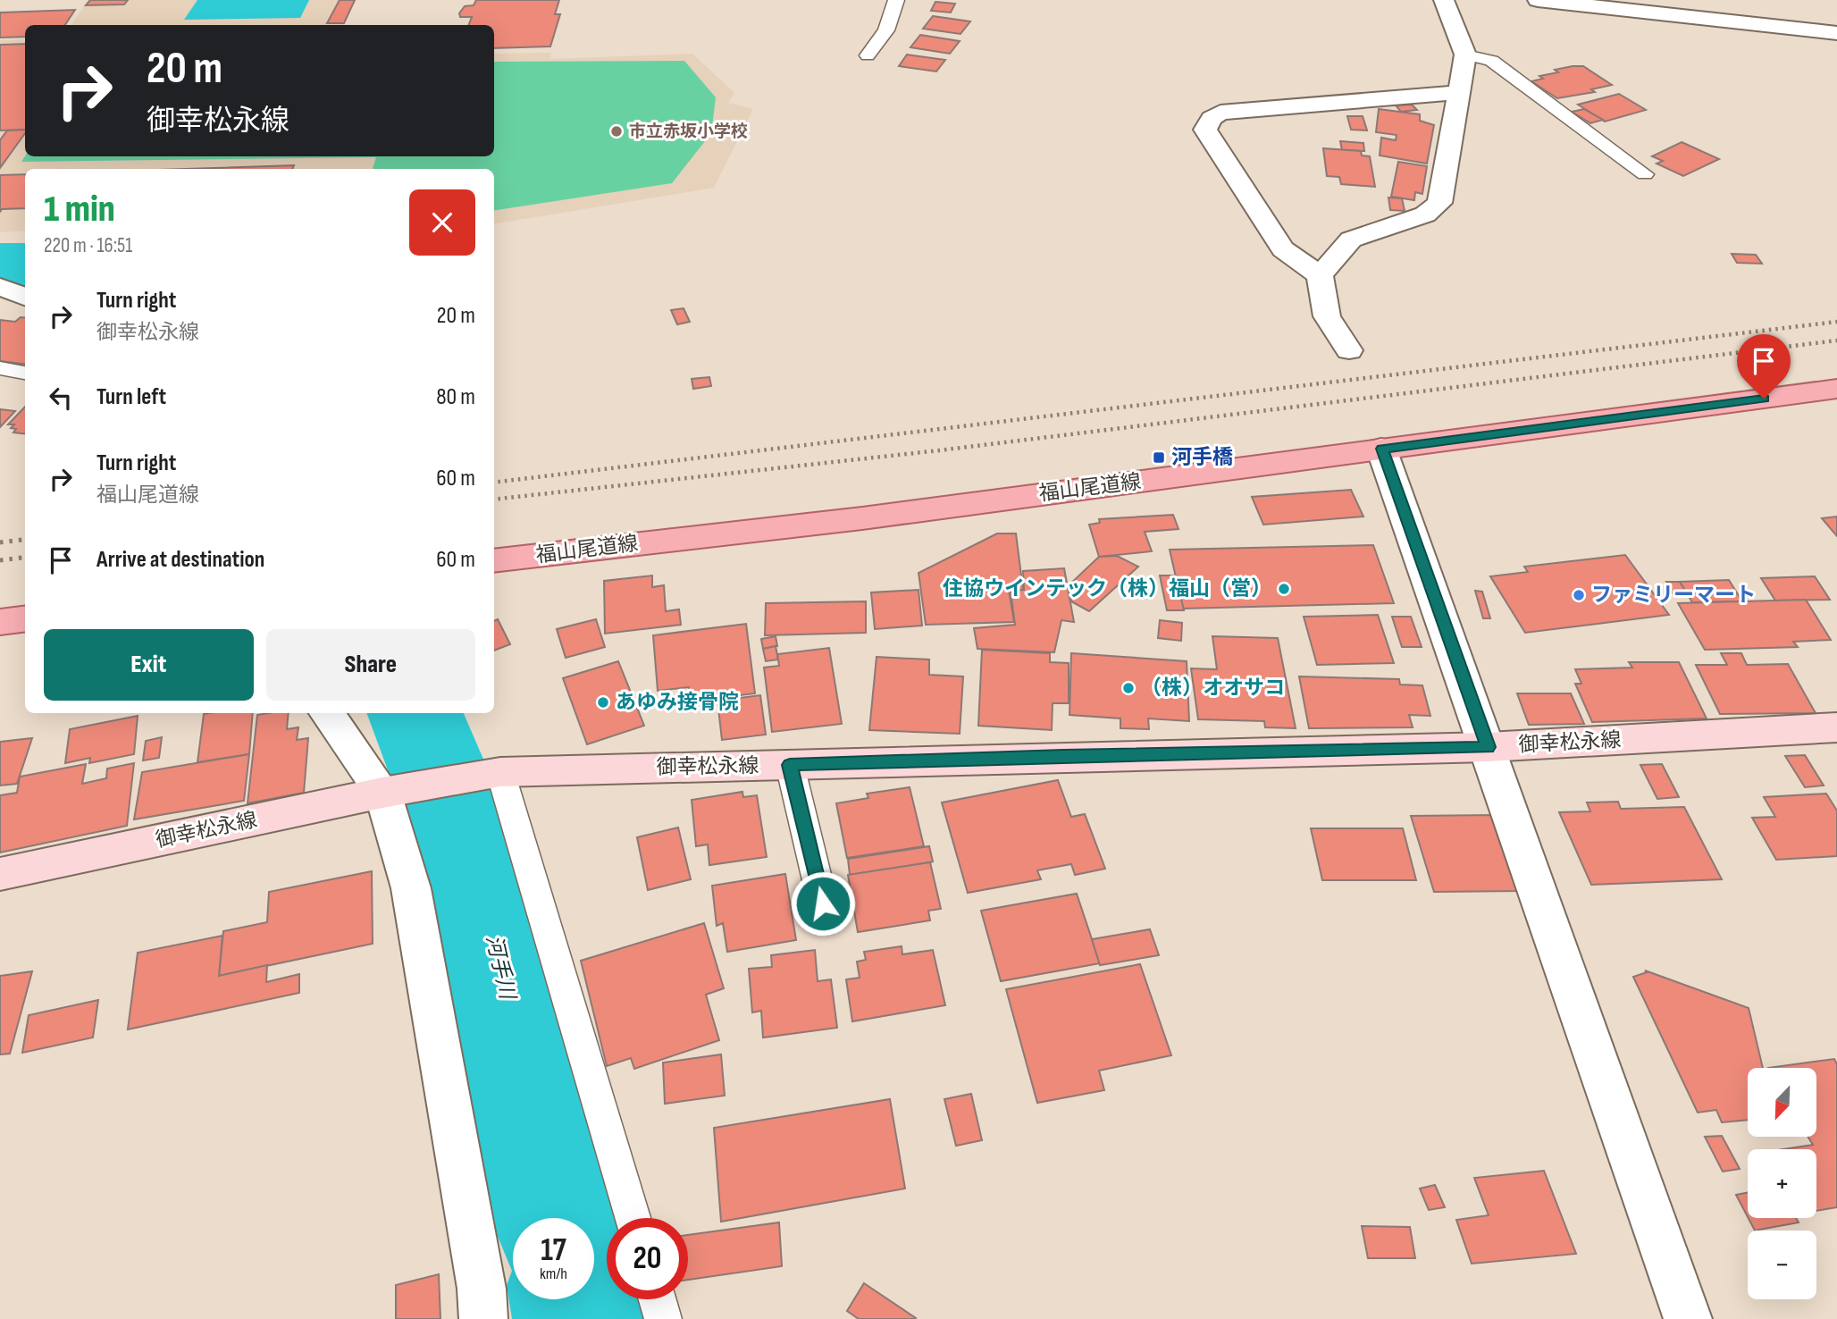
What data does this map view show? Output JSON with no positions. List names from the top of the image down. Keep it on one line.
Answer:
{"streets":{"main road":["福山尾道線","御幸松永線"]},"water":["河手川"],"places":{"other":["市立赤坂小学校","住協ウインテック（株）福山（営）","ファミリーマート","（株）オオサコ","あゆみ接骨院"],"transit":["河手橋"]},"north":"bottom left","page":{"turn":["20 m","御幸松永線"],"heading":["1 min","220 m · 16:51"],"list":[{"name":"Turn right","note":"御幸松永線","value":"20 m"},{"name":"Turn left","value":"80 m"},{"name":"Turn right","note":"福山尾道線","value":"60 m"},{"name":"Arrive at destination","value":"60 m"}],"buttons":["Exit","Share"],"map_buttons":["+","−"],"speed":"17 km/h","limit":"20"}}
